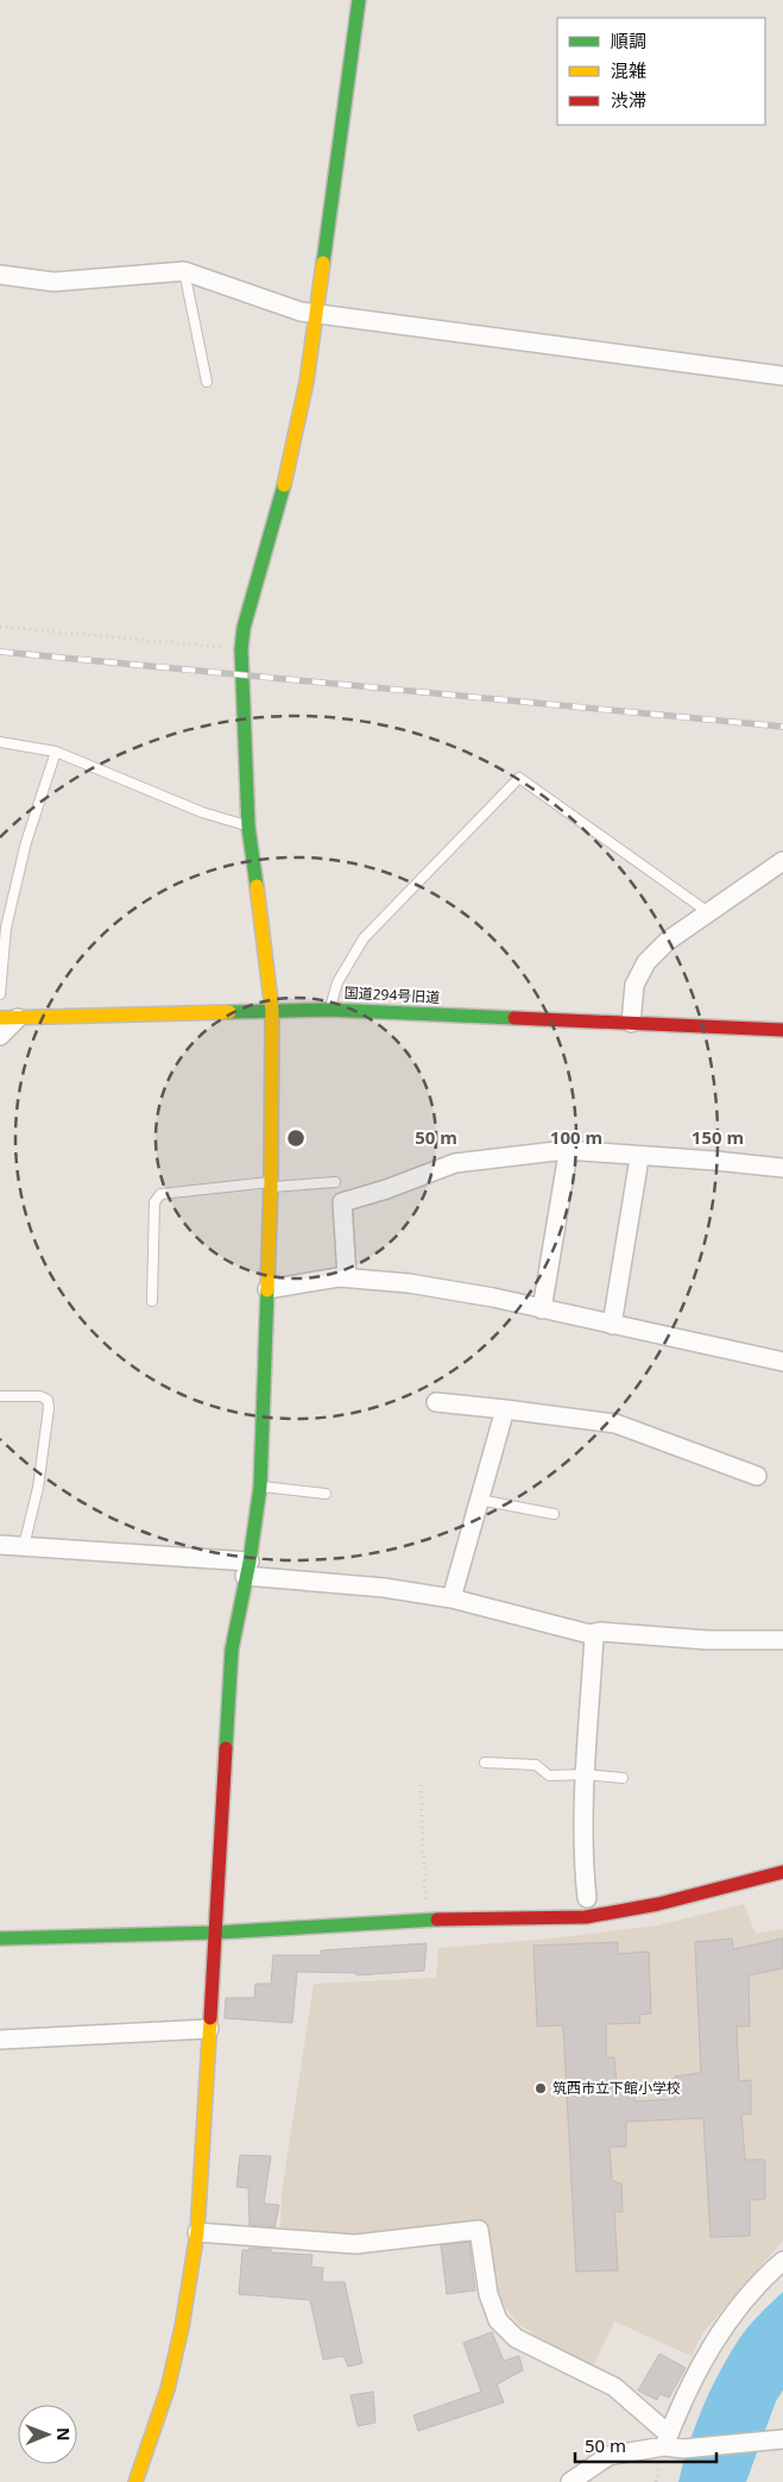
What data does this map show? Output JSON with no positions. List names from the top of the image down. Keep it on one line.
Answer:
{"streets":{"street":["国道294号旧道"]},"places":["筑西市立下館小学校"],"legend":["順調","混雑","渋滞"],"scale_bar":"50 m","north":"right","rings":["50 m","100 m","150 m"]}
